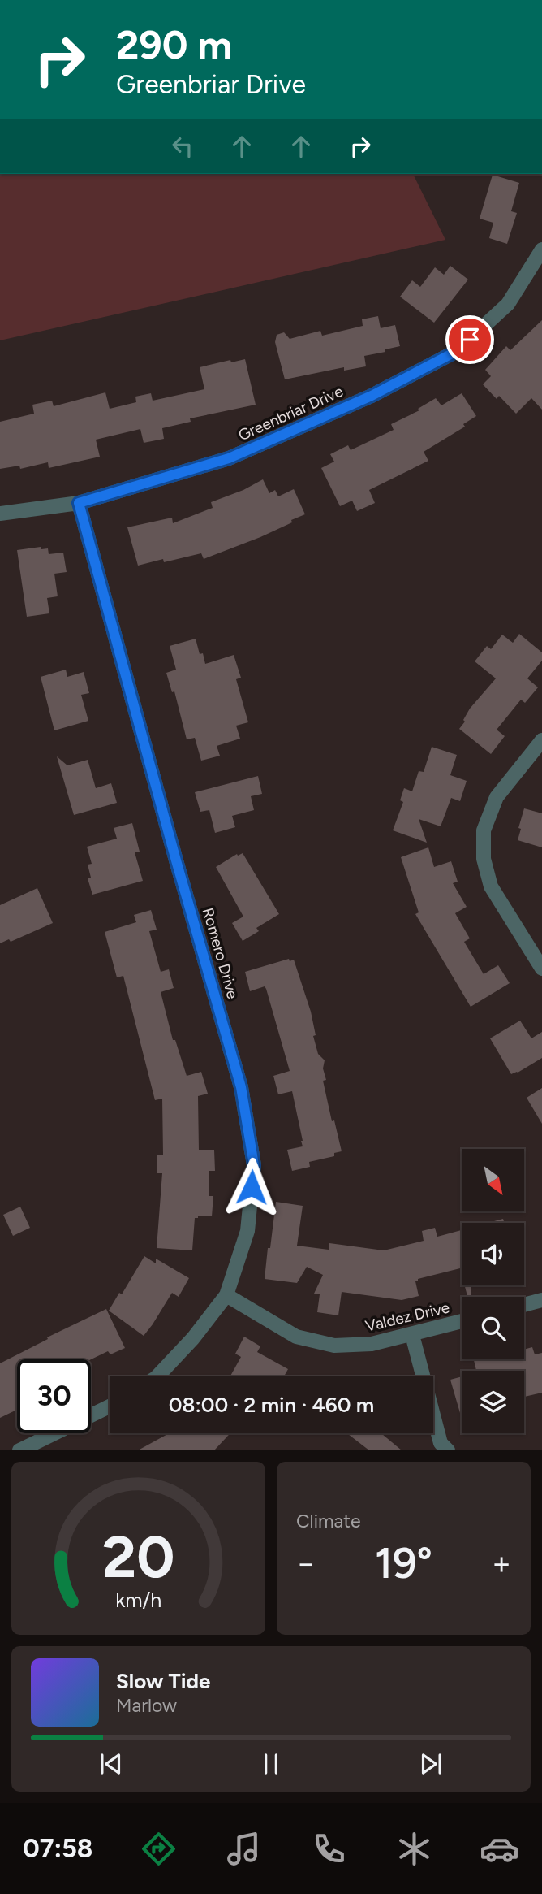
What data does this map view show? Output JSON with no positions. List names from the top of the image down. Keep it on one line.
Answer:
{"streets":{"street":["Greenbriar Drive","Romero Drive","Valdez Drive"]},"crossings":[["Greenbriar Drive","Romero Drive"],["Romero Drive","Valdez Drive"]],"north":"bottom right","page":{"turn":["290 m","Greenbriar Drive"],"limit":"30","trip":"08:00 · 2 min · 460 m","tile":"Climate","heat":["−","19°","+"],"song":["Slow Tide","Marlow"],"tabs":"07:58","gauge":["20","km/h"]}}
